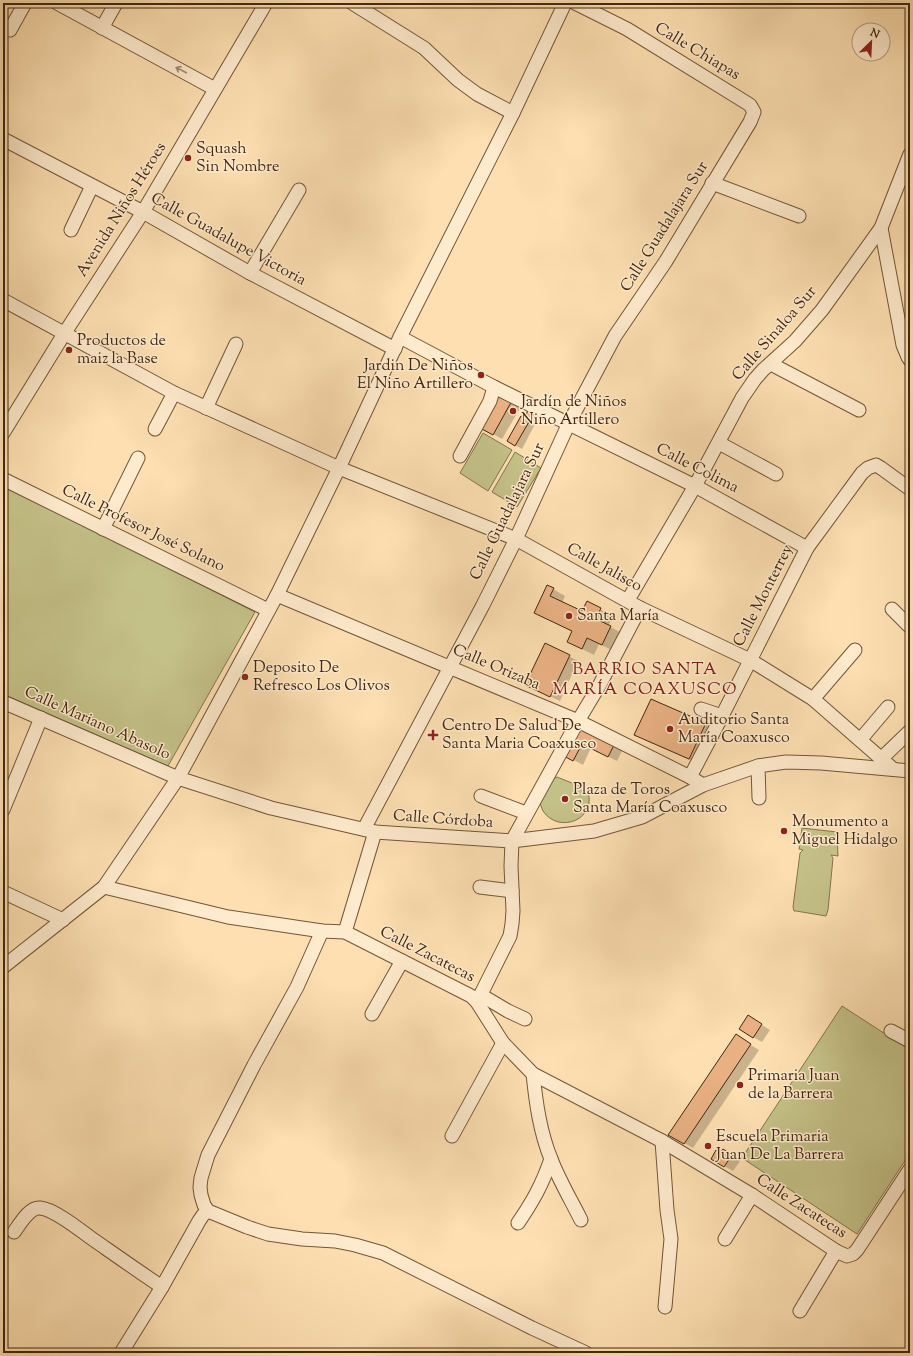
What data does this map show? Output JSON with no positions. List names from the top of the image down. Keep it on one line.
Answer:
{"streets":{"street":["Calle Chiapas","Avenida Niños Héroes","Calle Guadalajara Sur","Calle Guadalupe Victoria","Calle Sinaloa Sur","Calle Colima","Calle Profesor José Solano","Calle Jalisco","Calle Monterrey","Calle Orizaba","Calle Mariano Abasolo","Calle Córdoba","Calle Zacatecas"]},"crossings":[["Calle Chiapas","Calle Guadalajara Sur"],["Avenida Niños Héroes","Calle Guadalupe Victoria"],["Avenida Niños Héroes","Calle Jalisco"],["Calle Guadalajara Sur","Calle Colima"],["Calle Guadalajara Sur","Calle Jalisco"],["Calle Guadalajara Sur","Calle Orizaba"],["Calle Guadalajara Sur","Calle Córdoba"],["Calle Guadalajara Sur","Calle Zacatecas"],["Calle Sinaloa Sur","Calle Colima"],["Calle Sinaloa Sur","Calle Jalisco"],["Calle Colima","Calle Monterrey"],["Calle Jalisco","Calle Monterrey"],["Calle Monterrey","Calle Orizaba"],["Calle Orizaba","Calle Córdoba"],["Calle Mariano Abasolo","Calle Córdoba"]],"districts":["BARRIO SANTA MARÍA COAXUSCO"],"places":{"other":["Squash Sin Nombre","Productos de maiz la Base","Jardin De Niños El Niño Artillero","Jardín de Niños Niño Artillero","Santa María","Deposito De Refresco Los Olivos","Auditorio Santa María Coaxusco","Plaza de Toros Santa María Coaxusco","Monumento a Miguel Hidalgo","Primaria Juan de la Barrera","Escuela Primaria Juan De La Barrera"],"health":["Centro De Salud De Santa Maria Coaxusco"]},"north":"top right"}
